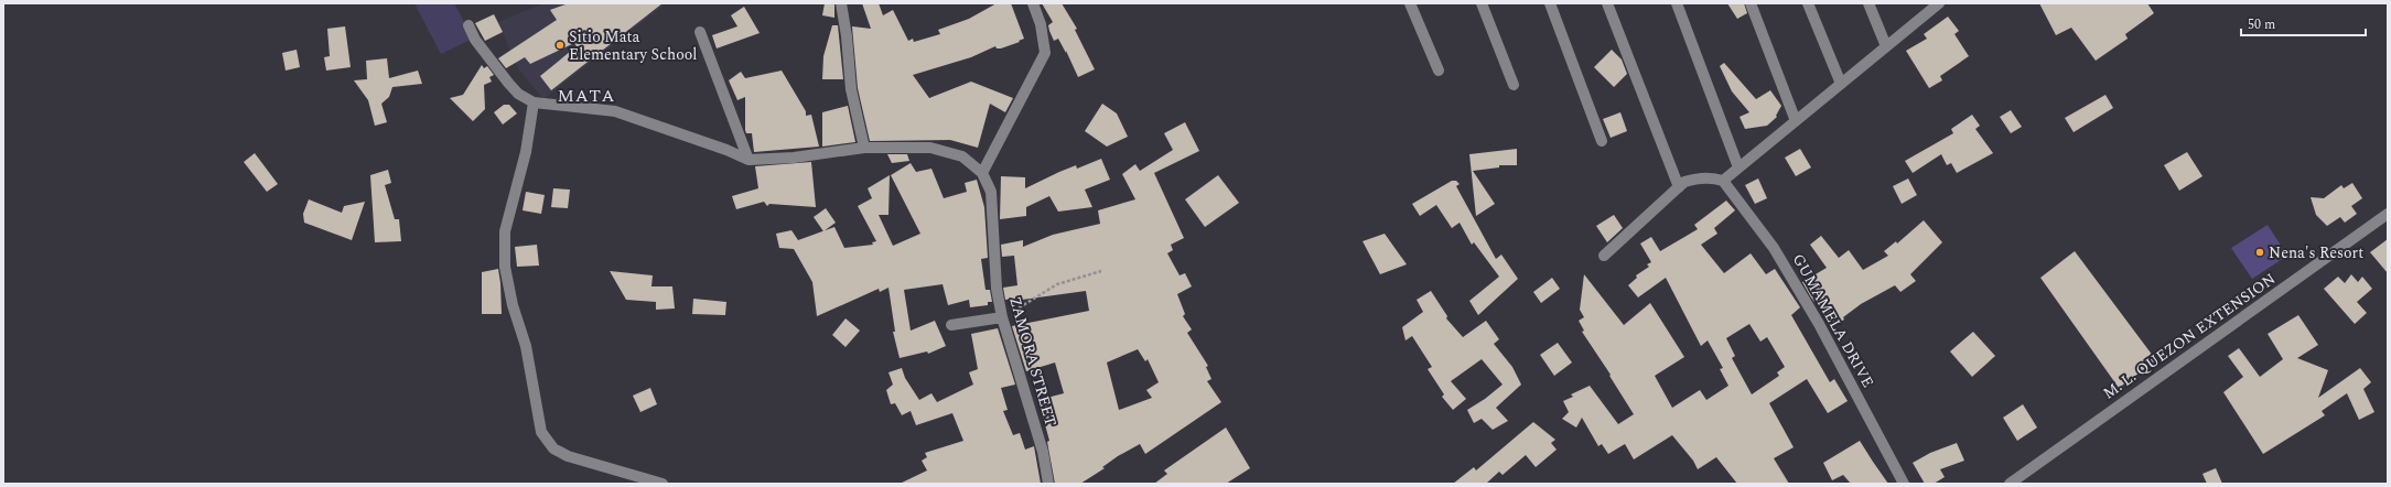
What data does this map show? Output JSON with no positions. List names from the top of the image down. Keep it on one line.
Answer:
{"streets":{"street":["GUMAMELA DRIVE","M. L. QUEZON EXTENSION","ZAMORA STREET"]},"districts":["MATA"],"places":["Sitio Mata Elementary School","Nena's Resort"],"scale_bar":"50 m"}
